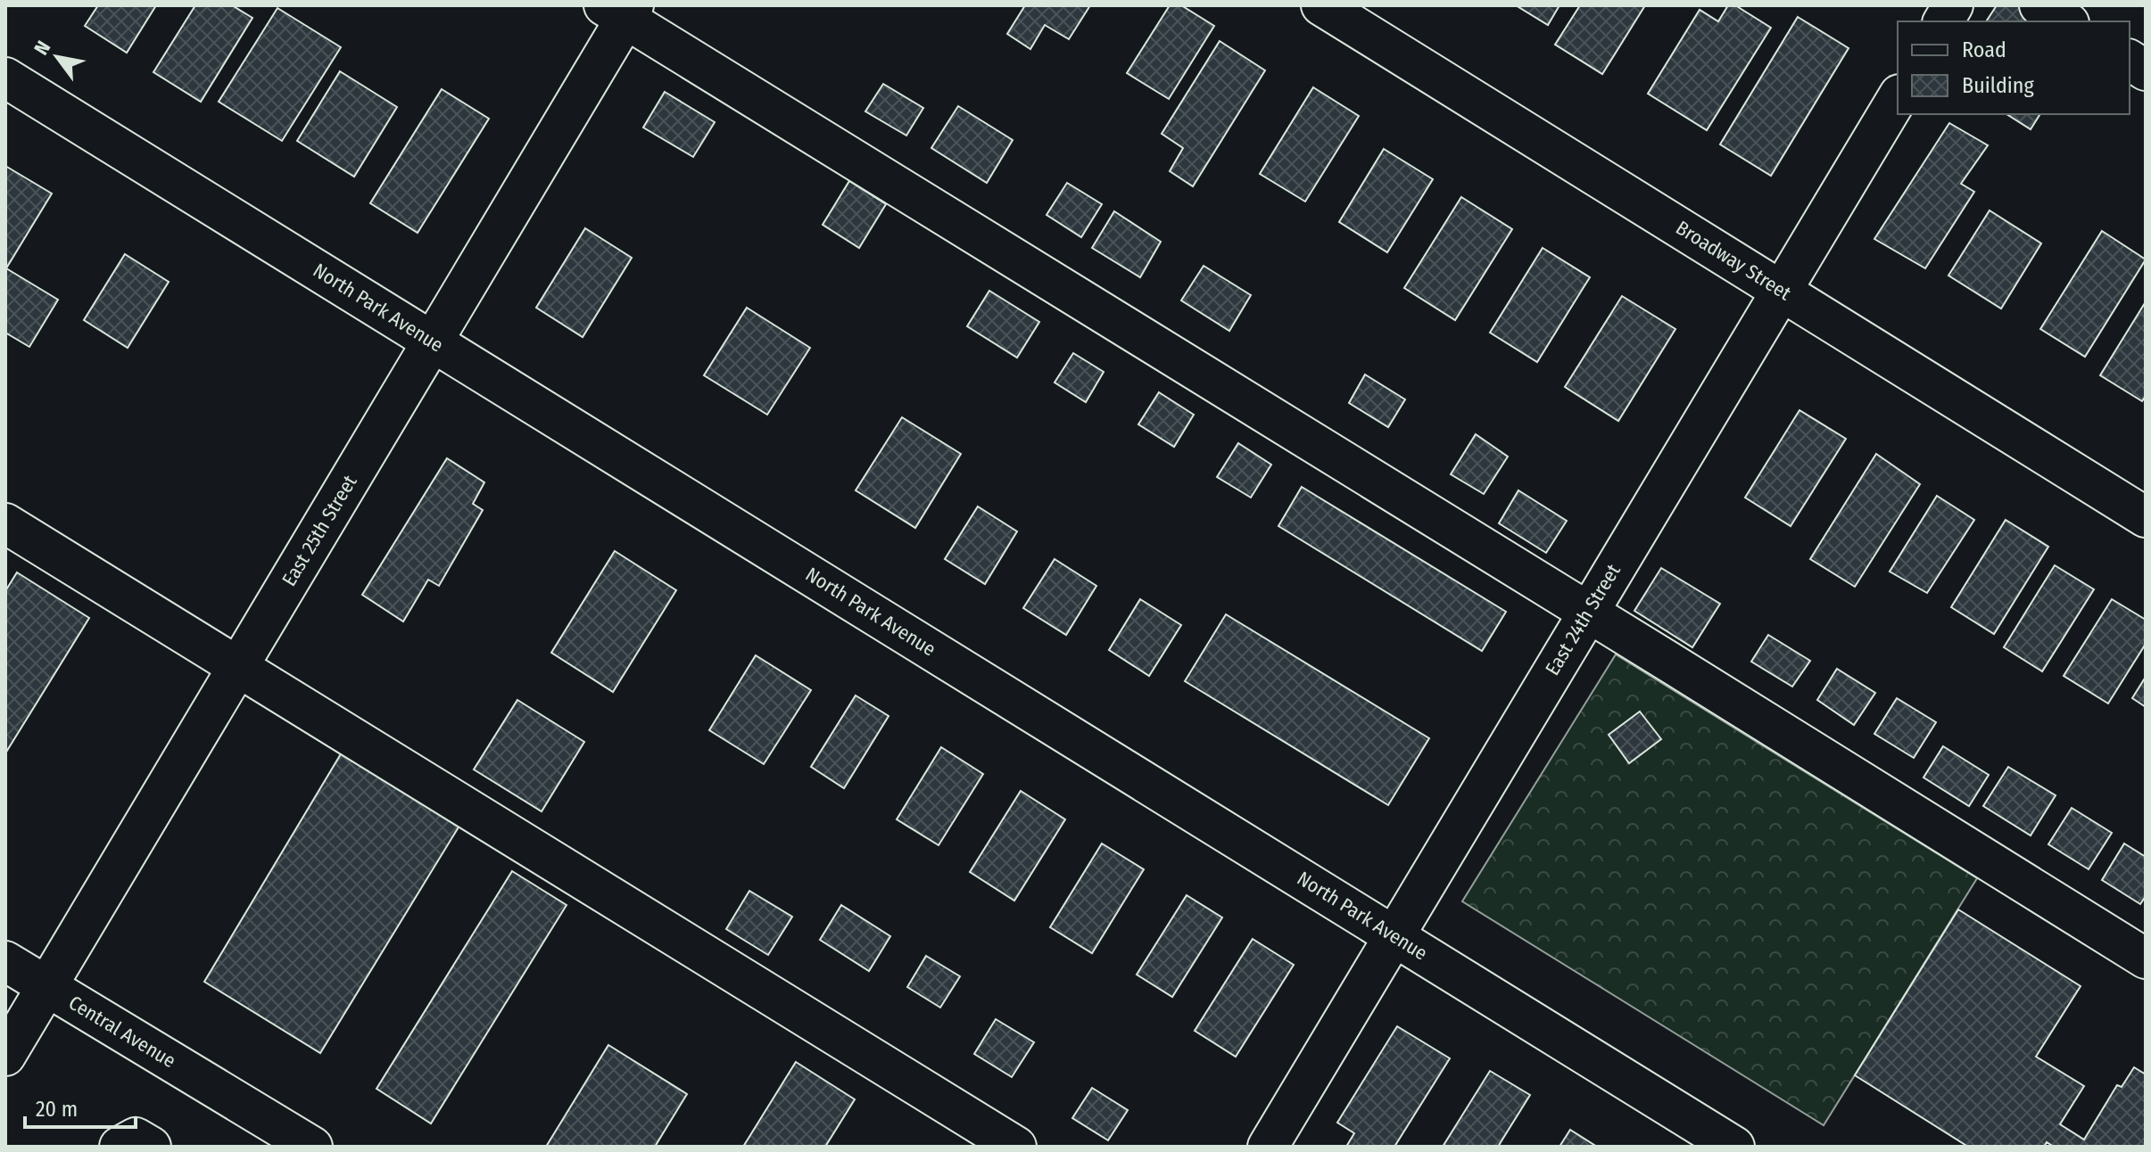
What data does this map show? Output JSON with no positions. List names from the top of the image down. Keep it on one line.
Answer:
{"streets":{"street":["Broadway Street","North Park Avenue","East 25th Street","East 24th Street","Central Avenue"]},"crossings":[["Broadway Street","East 24th Street"],["North Park Avenue","East 25th Street"],["North Park Avenue","East 24th Street"],["East 25th Street","Central Avenue"]],"legend":["Road","Building"],"scale_bar":"20 m","north":"top left"}
